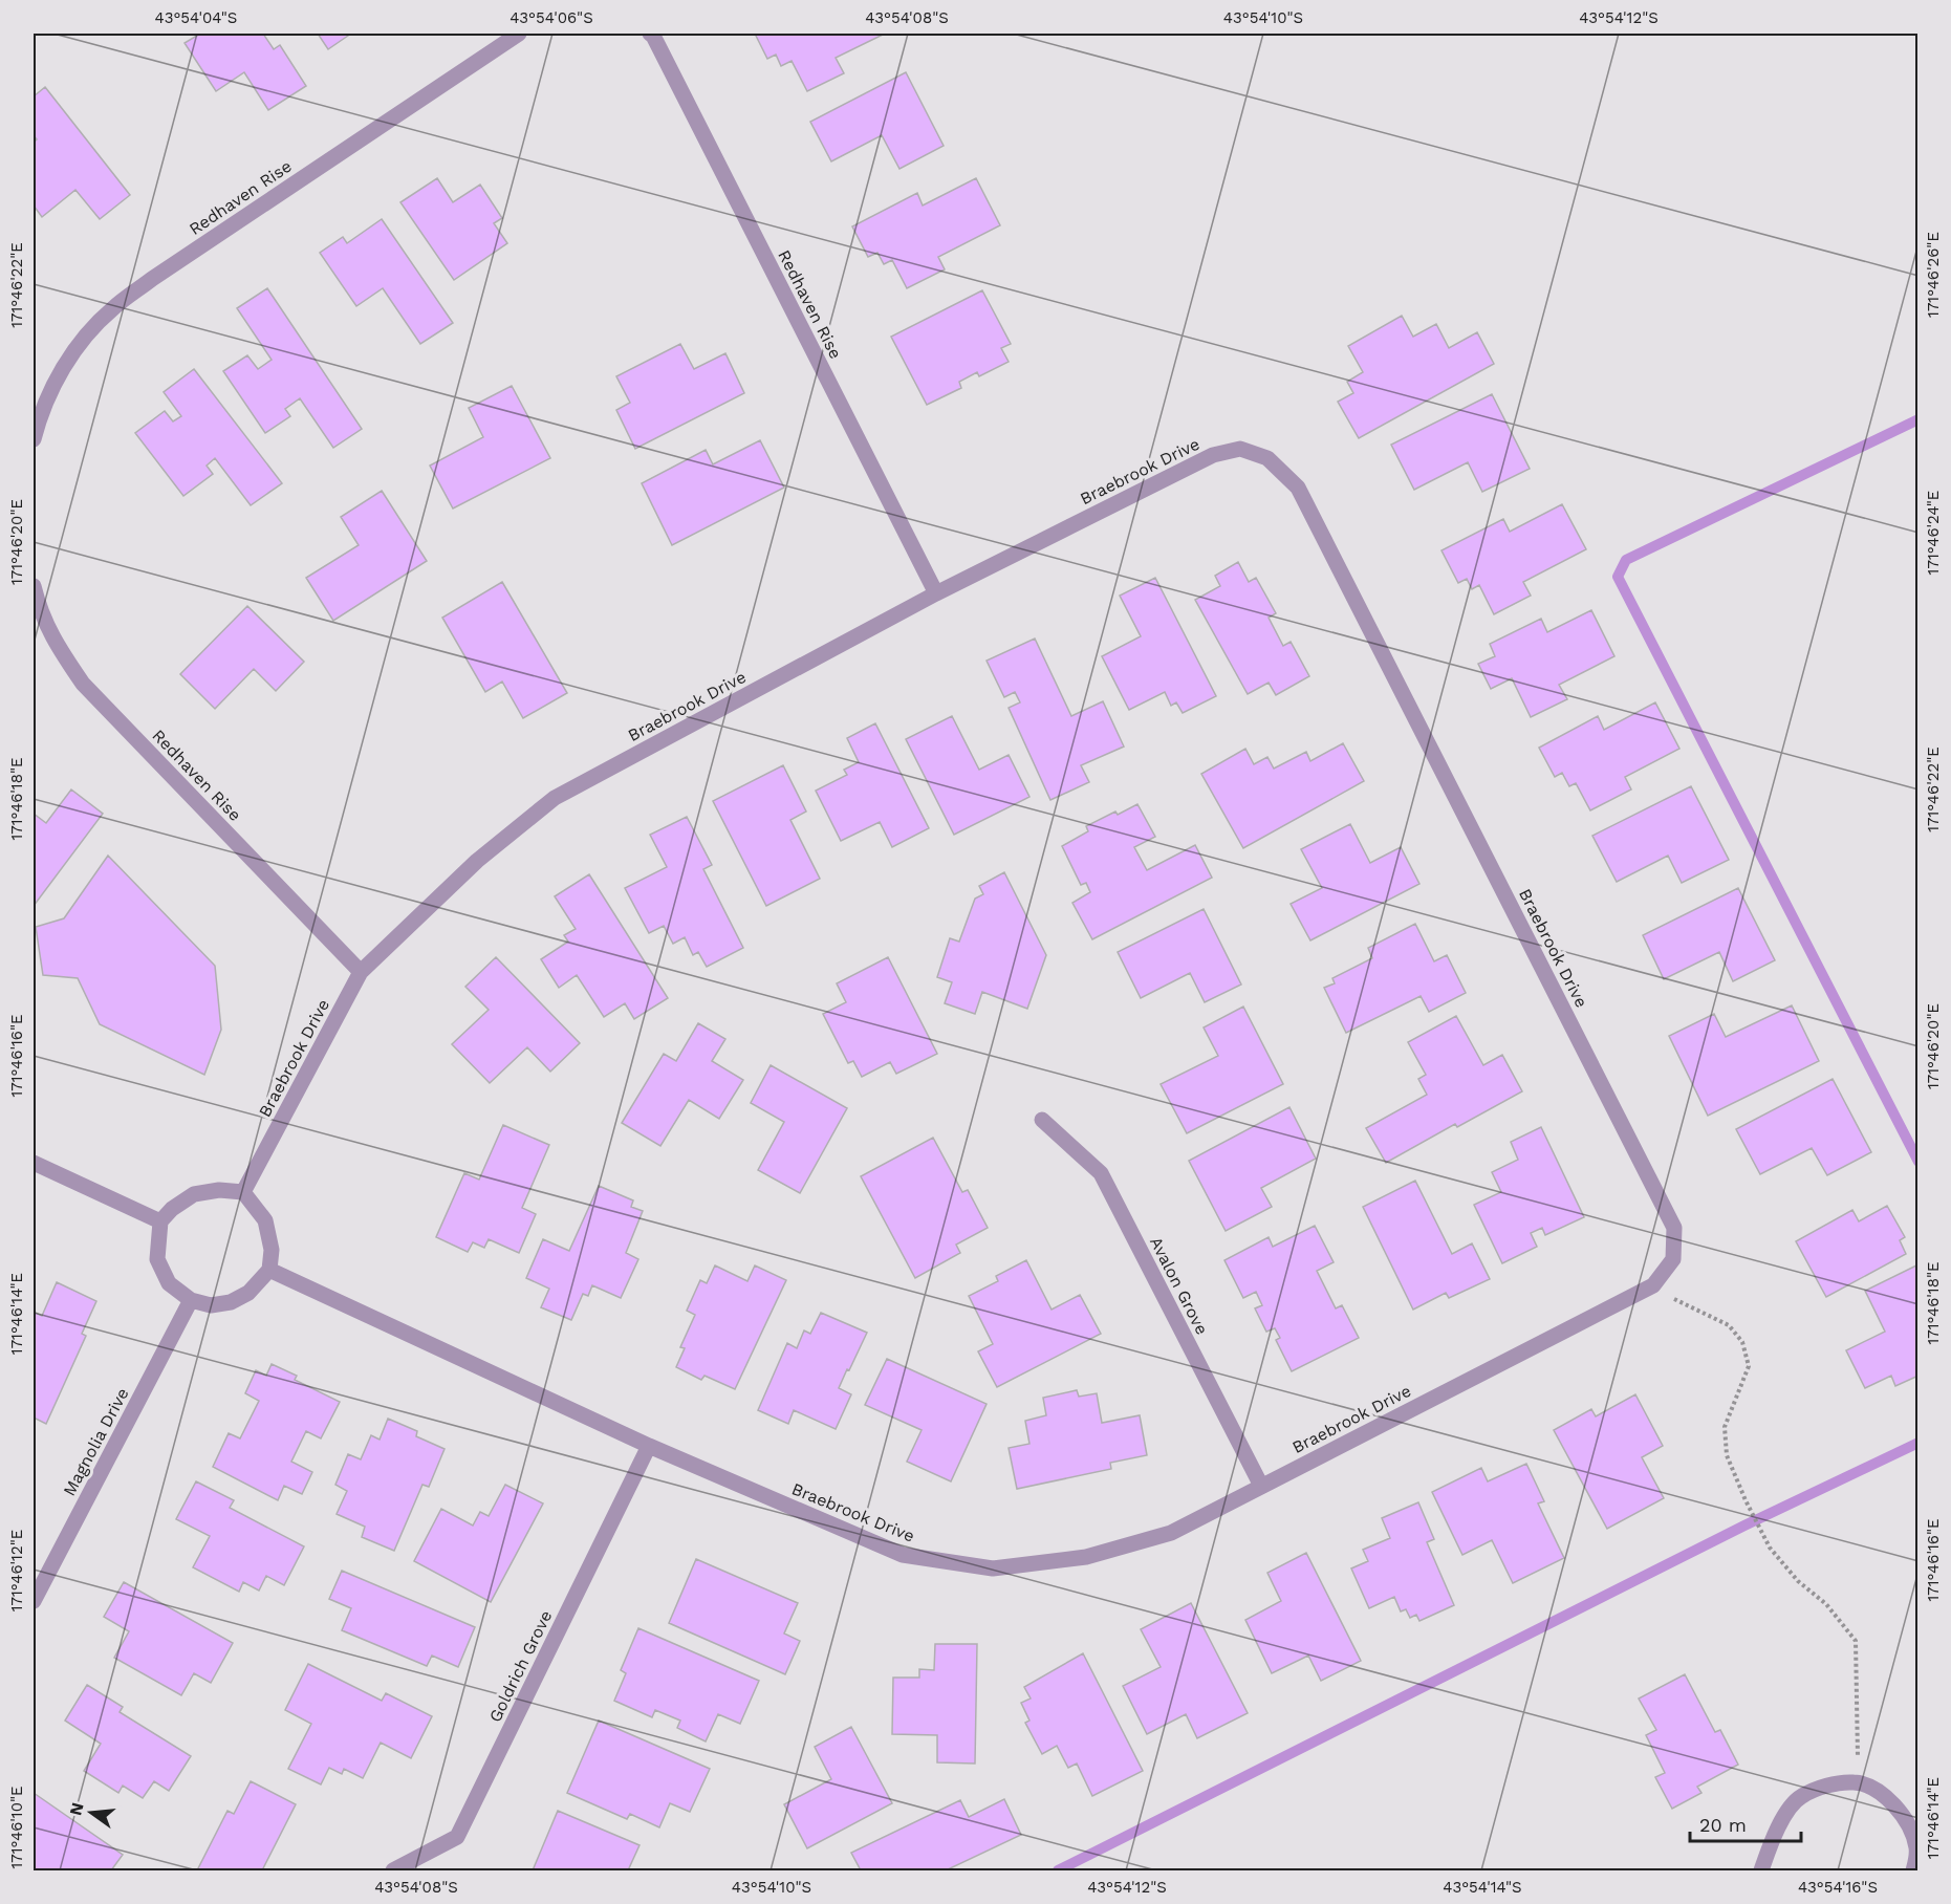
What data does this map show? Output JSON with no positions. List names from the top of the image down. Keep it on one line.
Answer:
{"streets":{"street":["Redhaven Rise","Braebrook Drive","Avalon Grove","Magnolia Drive","Goldrich Grove"]},"crossings":[["Redhaven Rise","Braebrook Drive"],["Braebrook Drive","Avalon Grove"],["Braebrook Drive","Magnolia Drive"],["Braebrook Drive","Goldrich Grove"]],"scale_bar":"20 m","north":"left","coordinates":["43°54'04\"S","43°54'06\"S","43°54'08\"S","43°54'10\"S","43°54'12\"S","171°46'26\"E","171°46'22\"E","171°46'24\"E","171°46'20\"E","171°46'18\"E","171°46'16\"E","171°46'14\"E","171°46'12\"E","171°46'10\"E","43°54'14\"S","43°54'16\"S"]}
